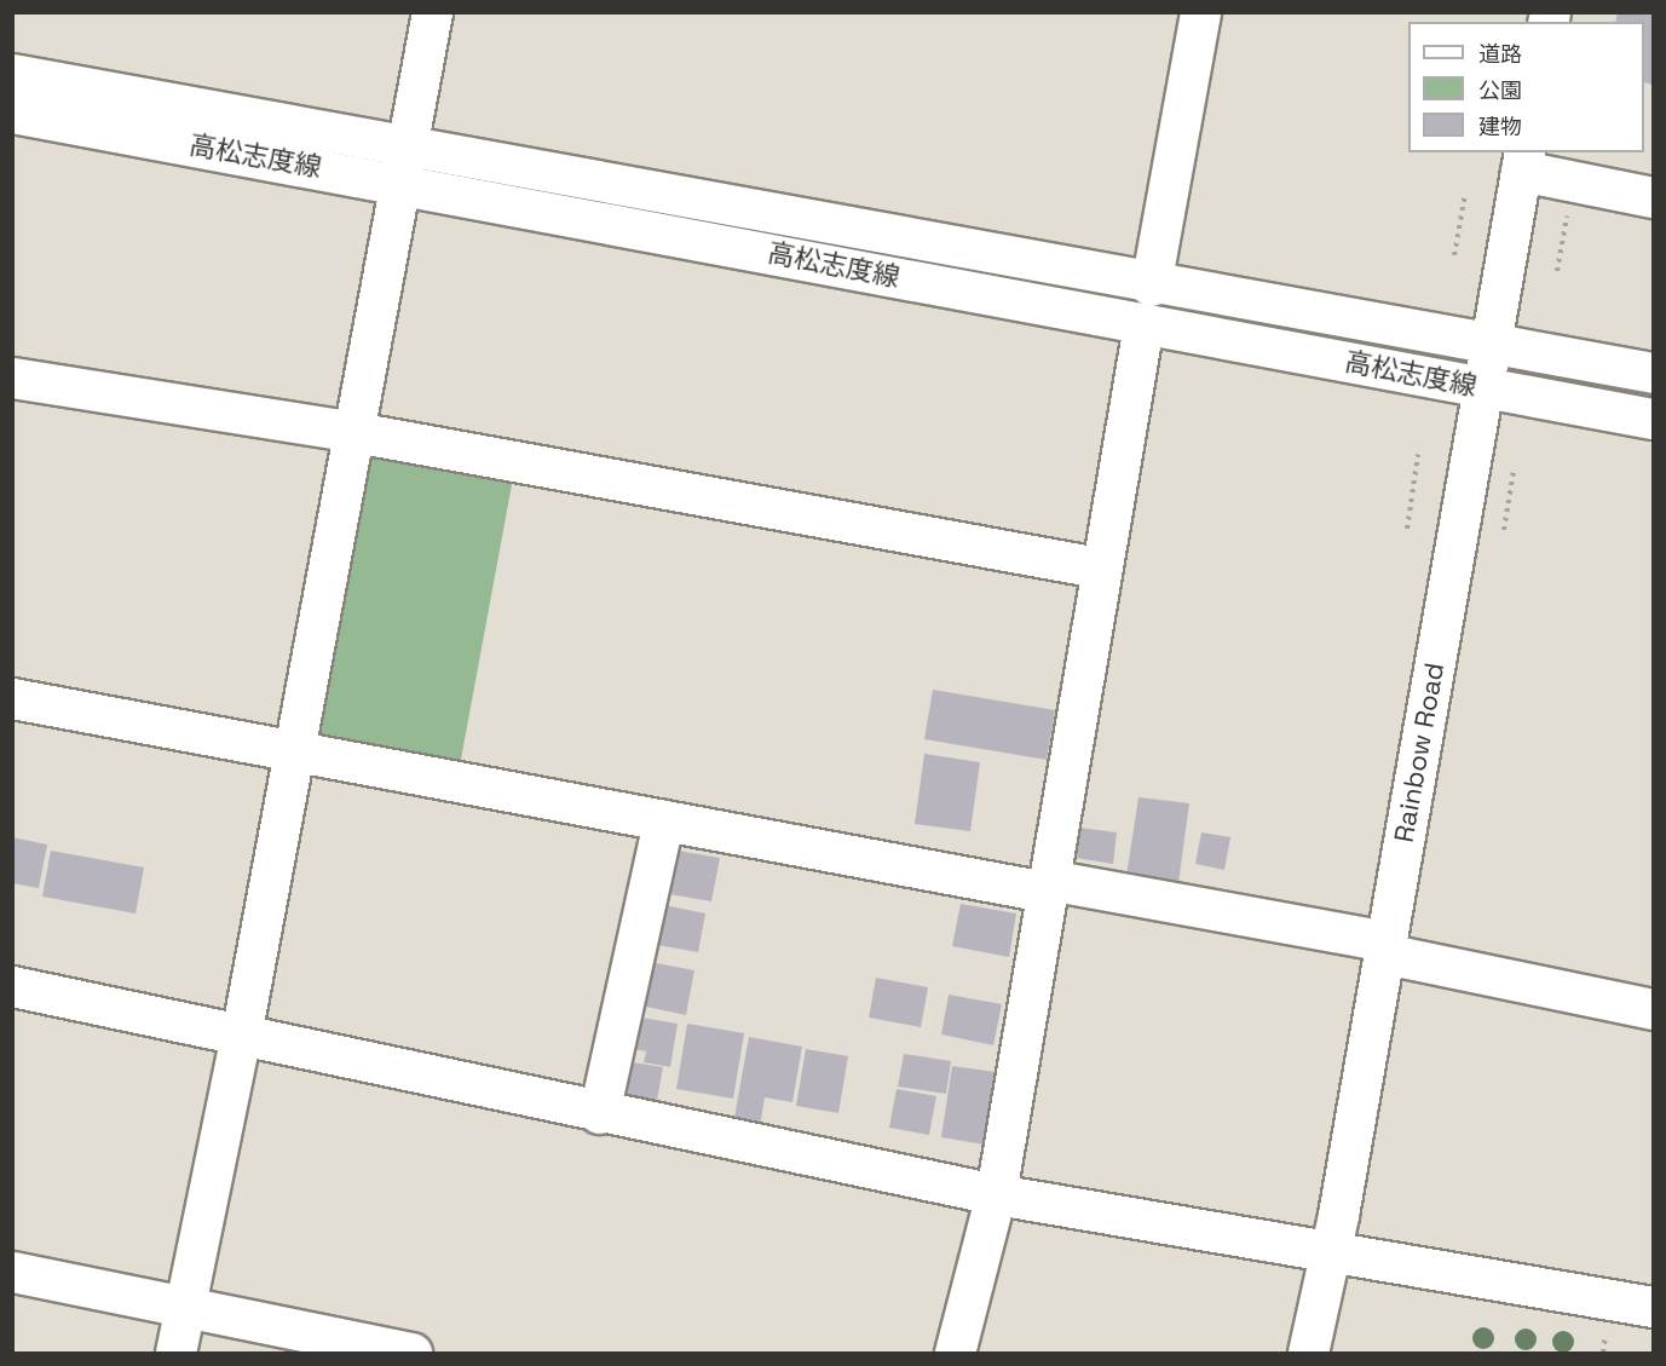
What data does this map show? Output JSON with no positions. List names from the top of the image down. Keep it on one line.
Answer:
{"streets":{"street":["高松志度線","Rainbow Road"]},"crossings":[["高松志度線","Rainbow Road"]],"legend":["道路","公園","建物"]}
